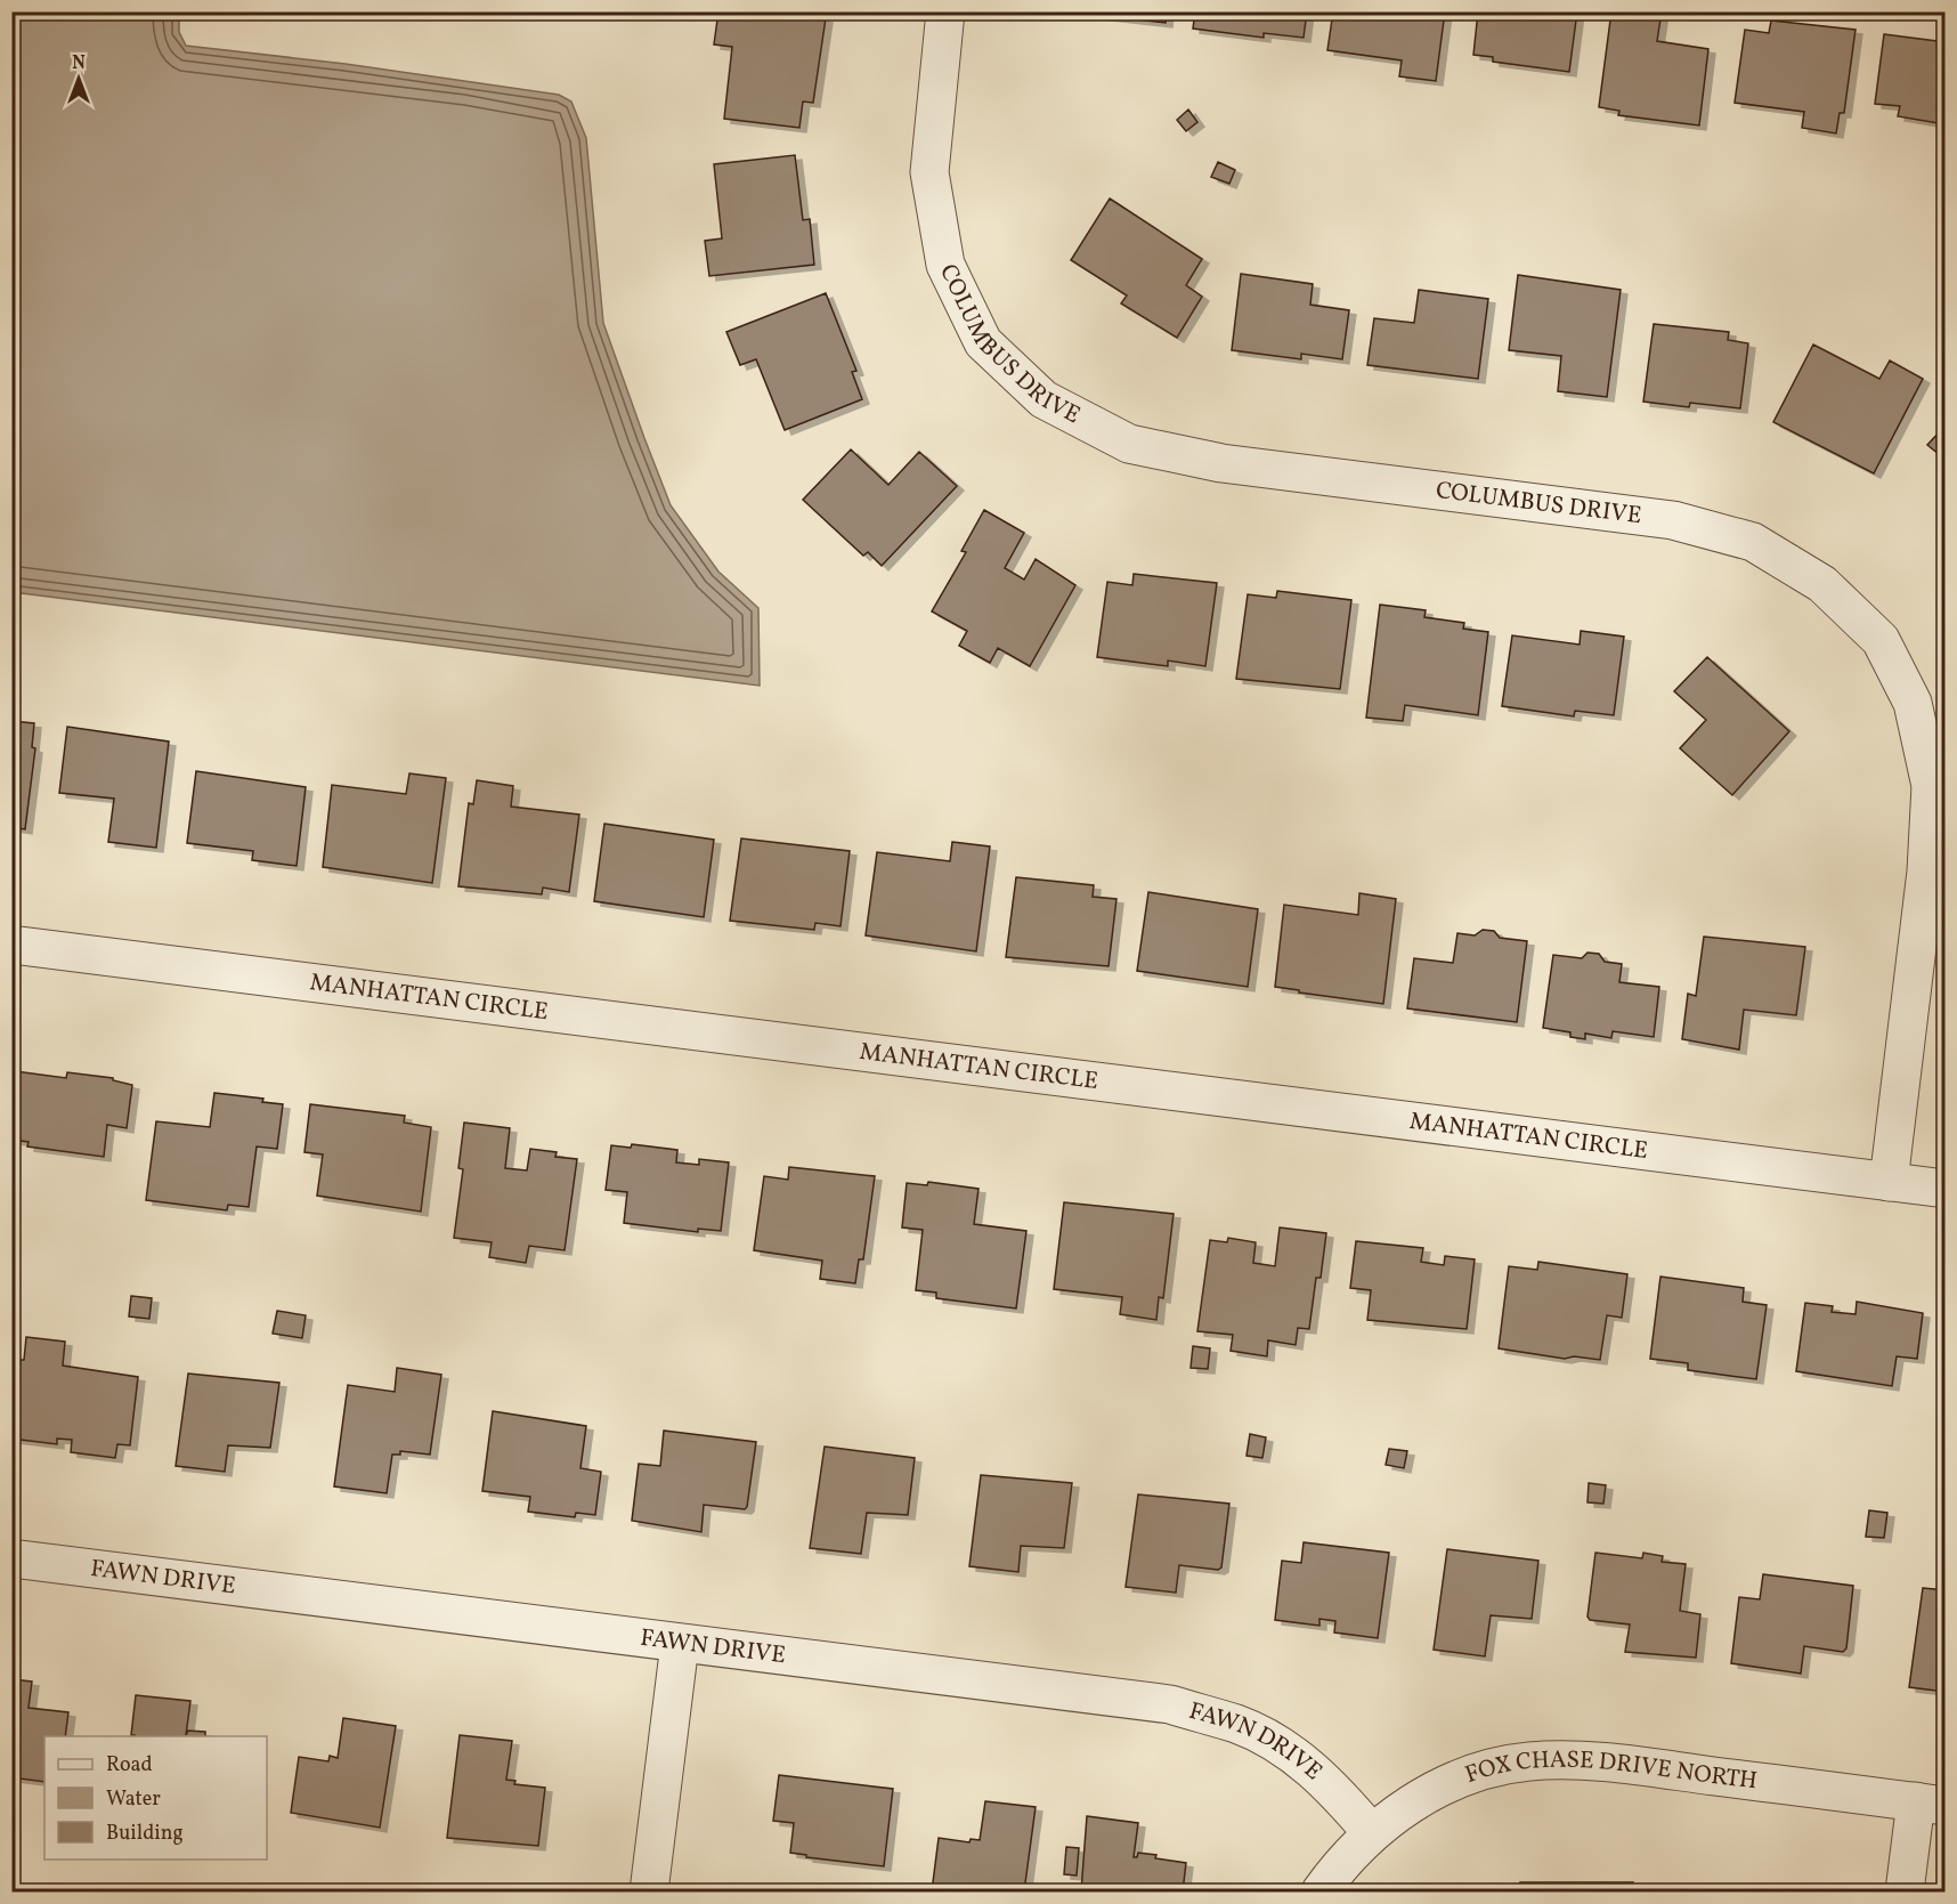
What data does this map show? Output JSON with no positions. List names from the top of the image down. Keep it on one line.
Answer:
{"streets":{"street":["COLUMBUS DRIVE","MANHATTAN CIRCLE","FAWN DRIVE","FOX CHASE DRIVE NORTH"]},"crossings":[["COLUMBUS DRIVE","MANHATTAN CIRCLE"],["FAWN DRIVE","FOX CHASE DRIVE NORTH"]],"legend":["Road","Water","Building"],"north":"top"}
